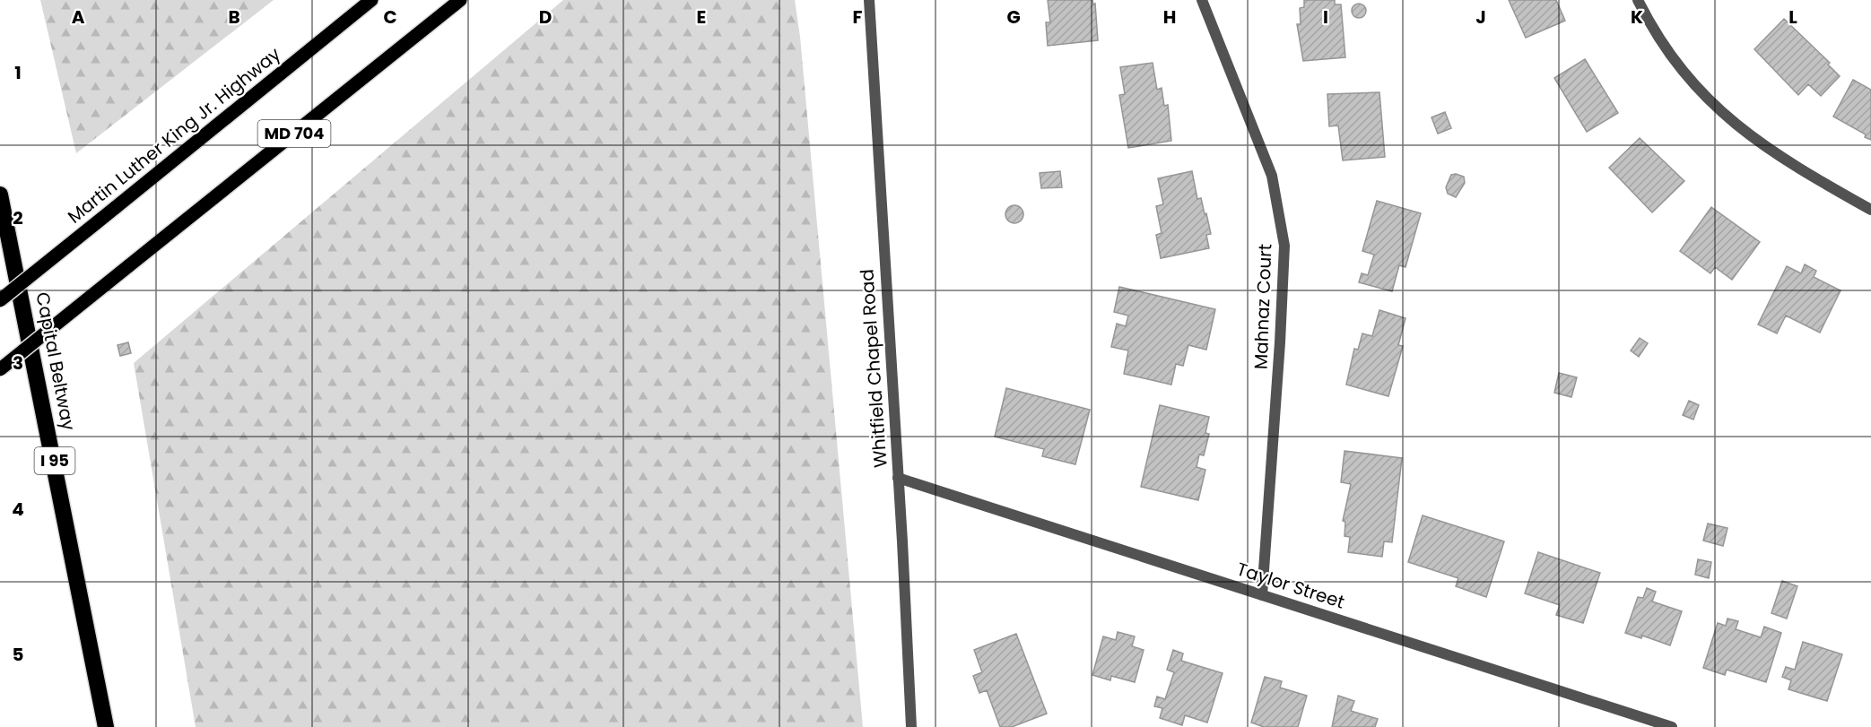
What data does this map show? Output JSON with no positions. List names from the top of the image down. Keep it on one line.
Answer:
{"streets":{"highway":["Capital Beltway","I 95"],"main road":["MD 704","Martin Luther King Jr. Highway"],"street":["Mahnaz Court","Whitfield Chapel Road","Taylor Street"]},"crossings":[["Mahnaz Court","Taylor Street"],["Whitfield Chapel Road","Taylor Street"]],"grid":{"columns":["A","B","C","D","E","F","G","H","I","J","K","L"],"rows":["1","2","3","4","5"]}}
